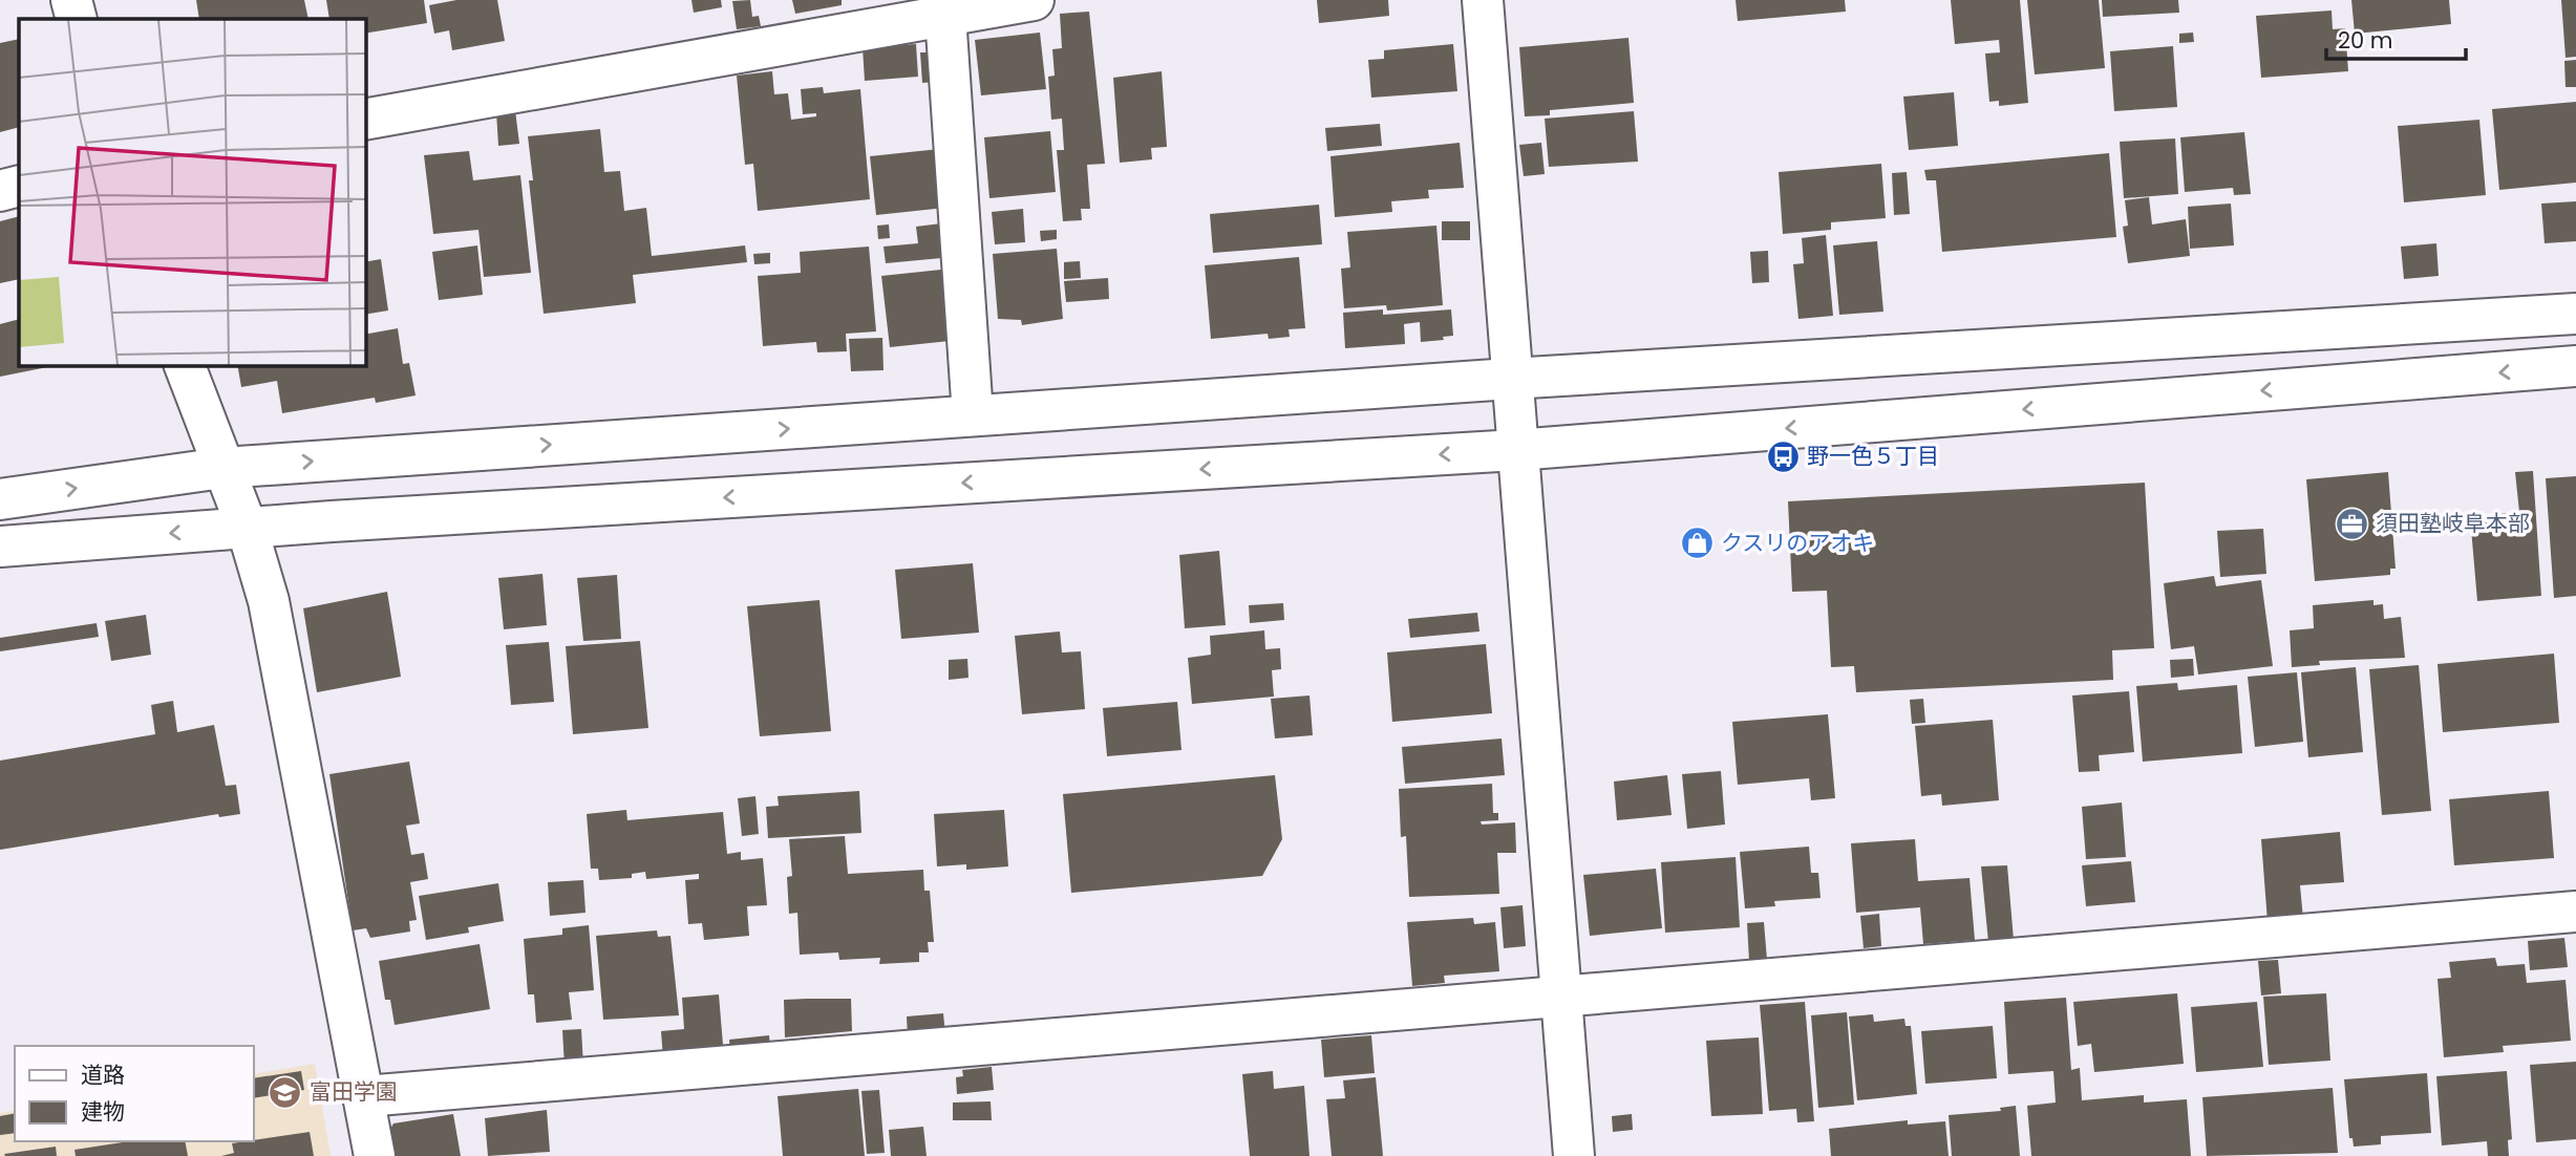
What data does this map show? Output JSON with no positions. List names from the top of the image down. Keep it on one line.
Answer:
{"places":{"bus stop":["野一色５丁目"],"office":["須田塾岐阜本部"],"shop":["クスリのアオキ"],"school or university":["富田学園"]},"legend":["道路","建物"],"scale_bar":"20 m"}
